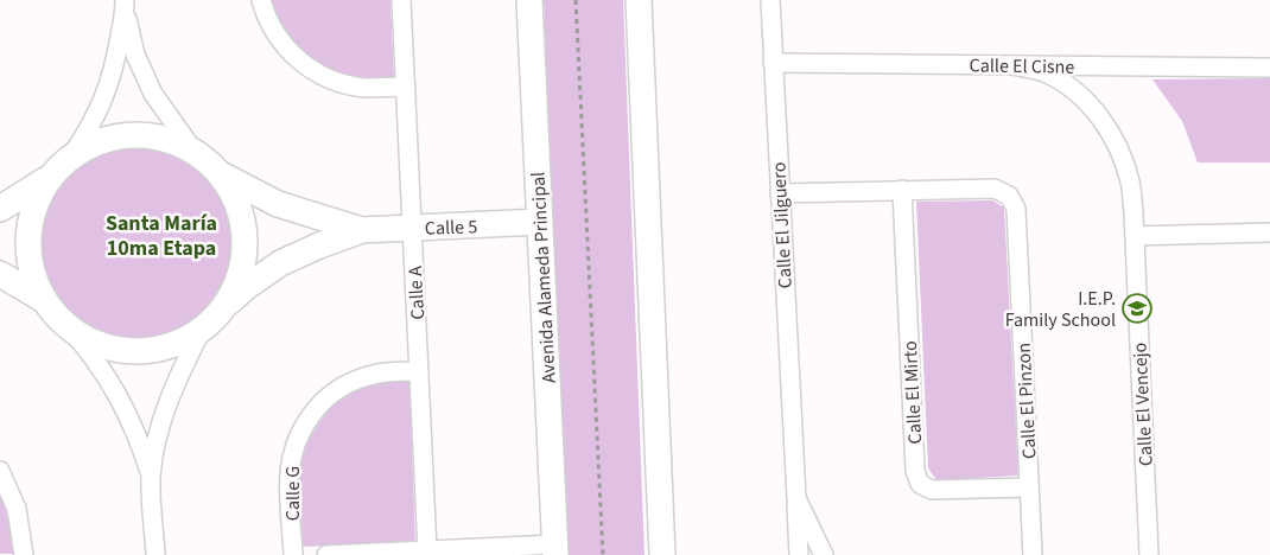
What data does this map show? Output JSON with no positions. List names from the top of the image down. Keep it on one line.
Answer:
{"streets":{"street":["Calle El Cisne","Calle El Jilguero","Calle 5","Avenida Alameda Principal","Calle A","Calle El Mirto","Calle El Pinzon","Calle El Vencejo","Calle G"]},"crossings":[["Calle El Cisne","Calle El Jilguero"],["Calle El Cisne","Calle El Vencejo"],["Calle El Jilguero","Calle El Pinzon"],["Calle 5","Avenida Alameda Principal"],["Calle 5","Calle A"],["Calle A","Calle G"],["Calle El Mirto","Calle El Pinzon"]],"districts":["Santa María 10ma Etapa"],"places":{"school or university":["I.E.P. Family School"]}}
